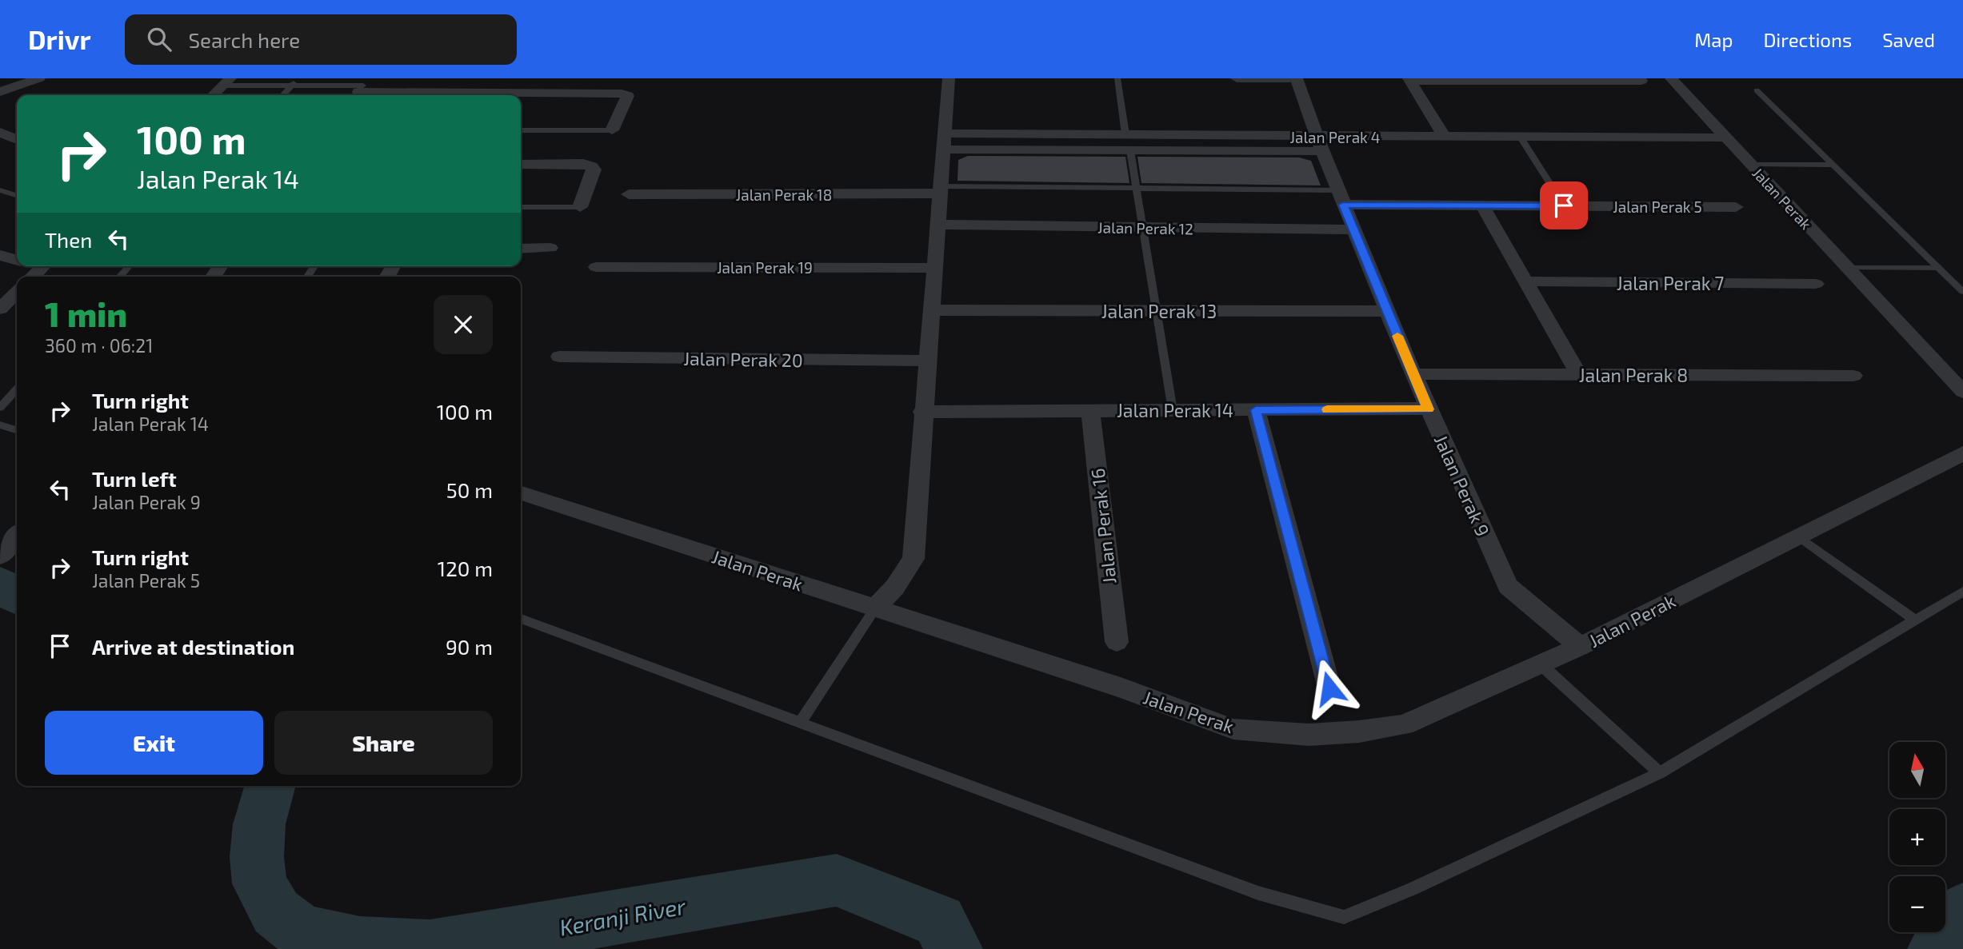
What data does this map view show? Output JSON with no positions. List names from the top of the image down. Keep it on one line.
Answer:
{"streets":{"street":["Jalan Perak 4","Jalan Perak 18","Jalan Perak","Jalan Perak 5","Jalan Perak 12","Jalan Perak 19","Jalan Perak 7","Jalan Perak 13","Jalan Perak 20","Jalan Perak 8","Jalan Perak 14","Jalan Perak 9","Jalan Perak 16"]},"crossings":[["Jalan Perak 4","Jalan Perak"],["Jalan Perak 4","Jalan Perak 9"],["Jalan Perak","Jalan Perak 9"],["Jalan Perak 5","Jalan Perak 9"],["Jalan Perak 12","Jalan Perak 9"],["Jalan Perak 13","Jalan Perak 9"],["Jalan Perak 8","Jalan Perak 9"],["Jalan Perak 14","Jalan Perak 9"],["Jalan Perak 14","Jalan Perak 16"]],"water":["Keranji River"],"north":"top","page":{"header":"Drivr","search":"Search here","nav":["Map","Directions","Saved"],"turn":["100 m","Jalan Perak 14"],"then":"Then","heading":["1 min","360 m · 06:21"],"list":[{"name":"Turn right","note":"Jalan Perak 14","value":"100 m"},{"name":"Turn left","note":"Jalan Perak 9","value":"50 m"},{"name":"Turn right","note":"Jalan Perak 5","value":"120 m"},{"name":"Arrive at destination","value":"90 m"}],"buttons":["Exit","Share"],"map_buttons":["+","−"]}}
